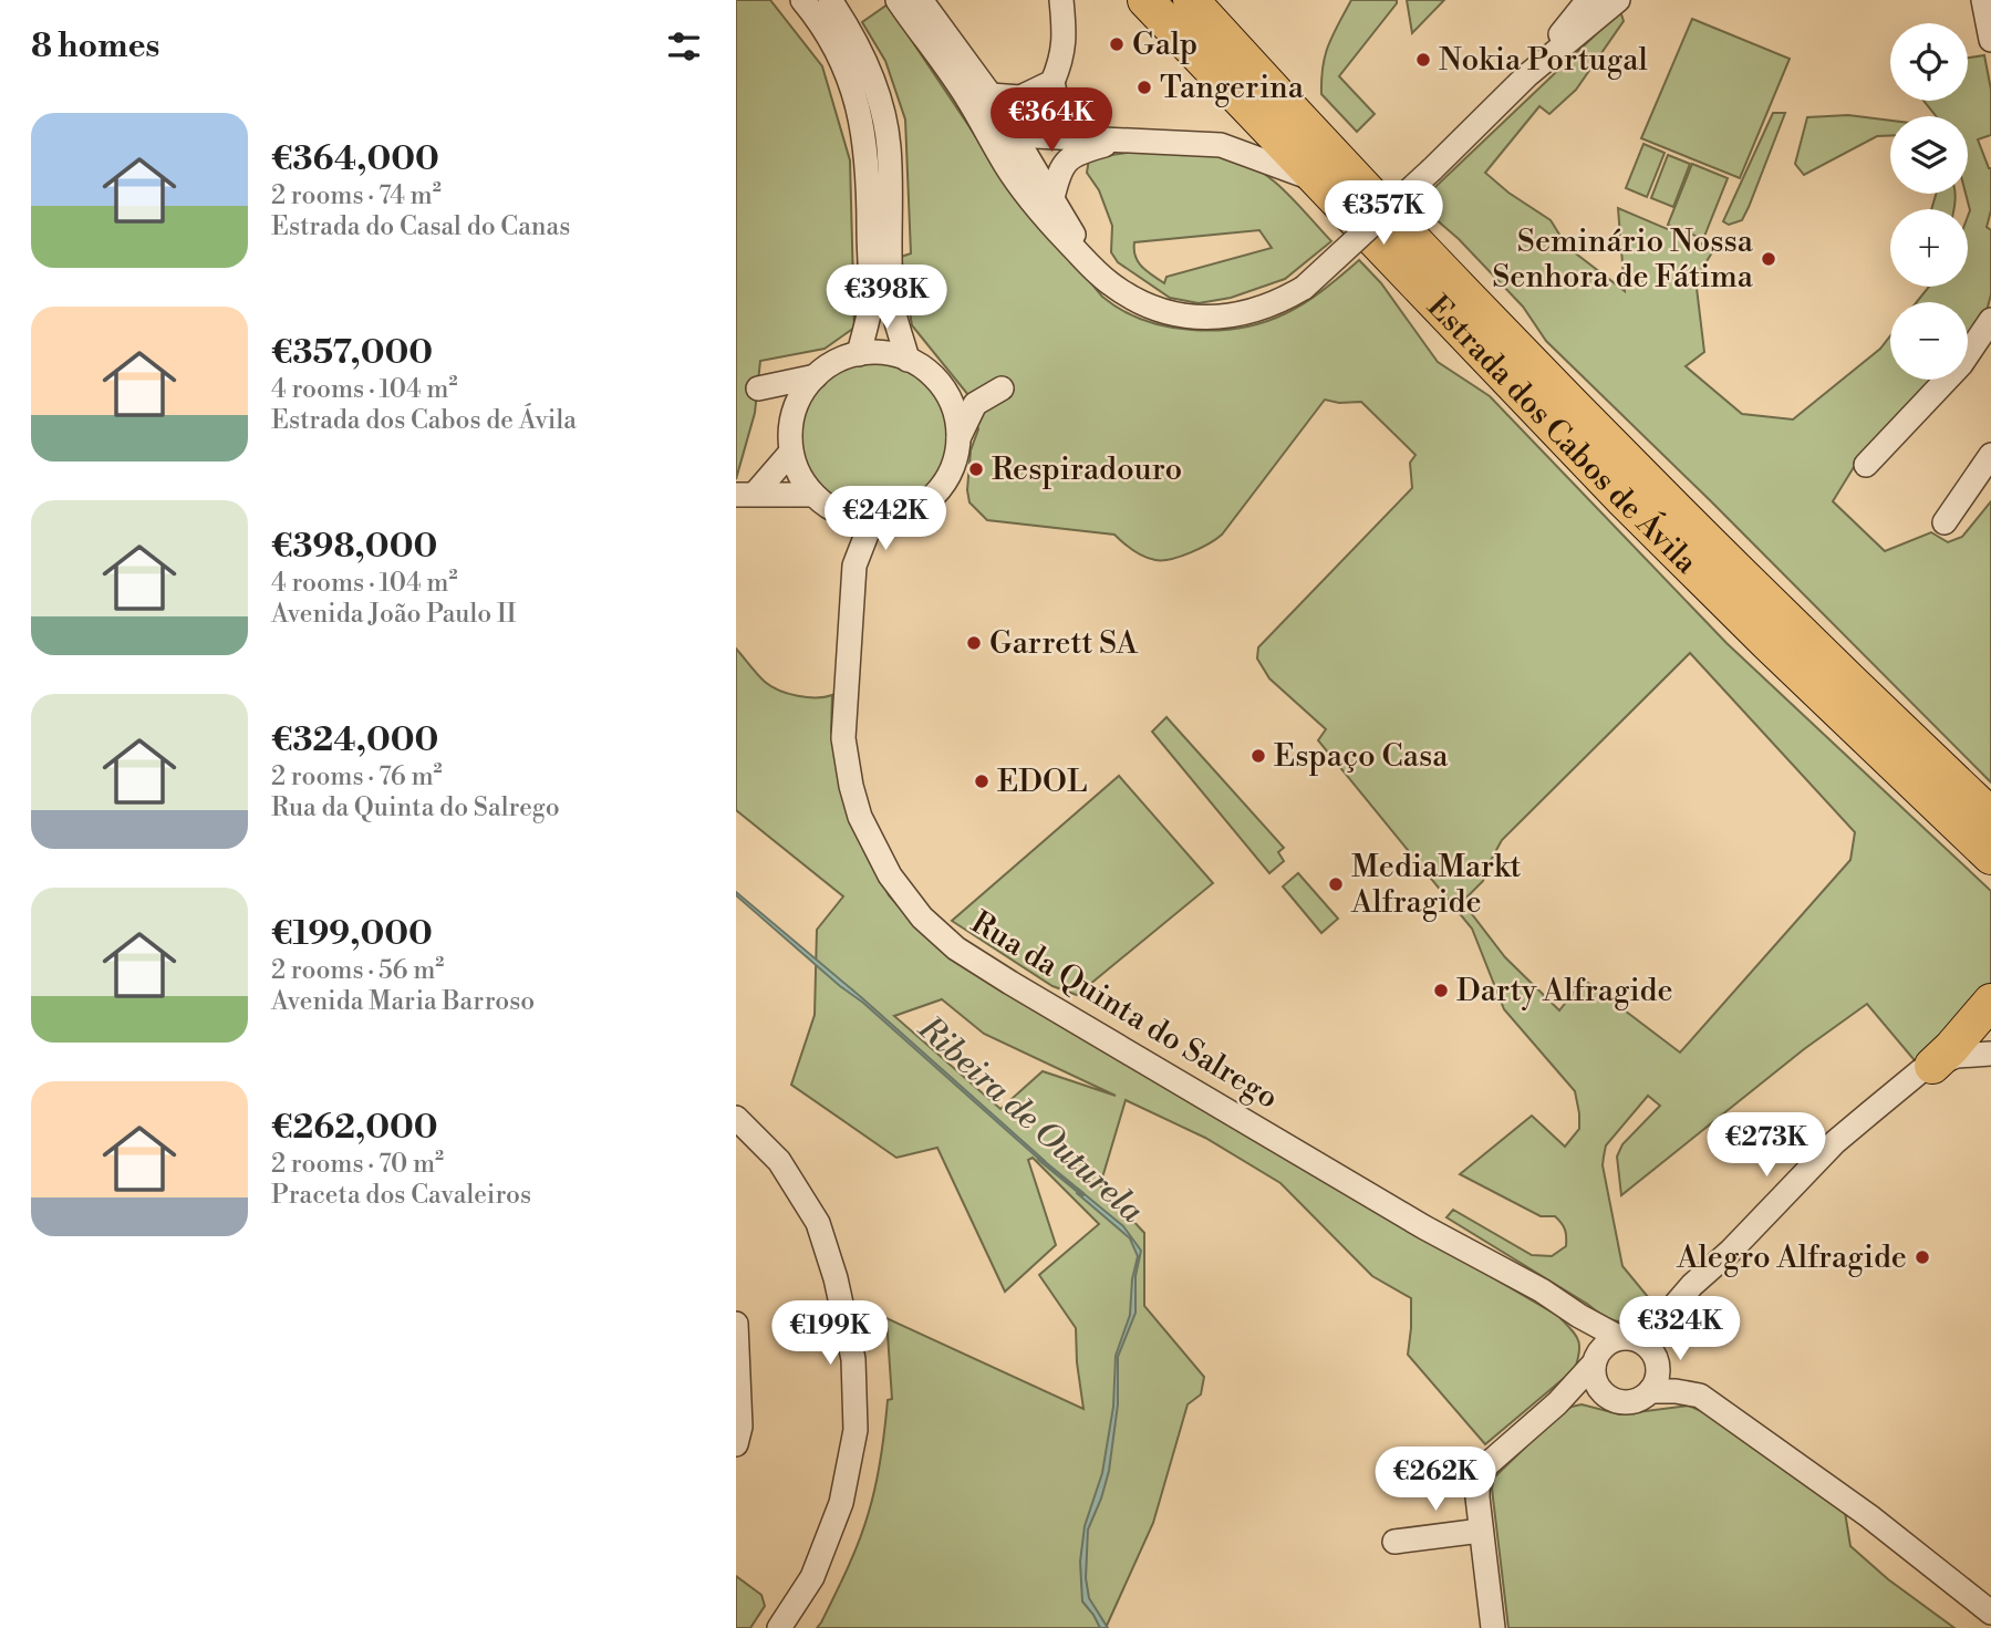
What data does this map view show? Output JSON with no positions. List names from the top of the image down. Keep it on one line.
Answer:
{"streets":{"highway":["Estrada dos Cabos de Ávila"],"street":["Rua da Quinta do Salrego"]},"water":["Ribeira de Outurela"],"places":["Galp","Nokia Portugal","Tangerina","Seminário Nossa Senhora de Fátima","Respiradouro","Garrett SA","Espaço Casa","EDOL","MediaMarkt Alfragide","Darty Alfragide","Alegro Alfragide"],"page":{"heading":"8 homes","map_buttons":["+","−"],"price":["€364K","€357K","€398K","€242K","€273K","€324K","€199K","€262K"],"list":[{"name":"€364,000","note":"2 rooms · 74 m² · Estrada do Casal do Canas"},{"name":"€357,000","note":"4 rooms · 104 m² · Estrada dos Cabos de Ávila"},{"name":"€398,000","note":"4 rooms · 104 m² · Avenida João Paulo II"},{"name":"€324,000","note":"2 rooms · 76 m² · Rua da Quinta do Salrego"},{"name":"€199,000","note":"2 rooms · 56 m² · Avenida Maria Barroso"},{"name":"€262,000","note":"2 rooms · 70 m² · Praceta dos Cavaleiros"}]}}
